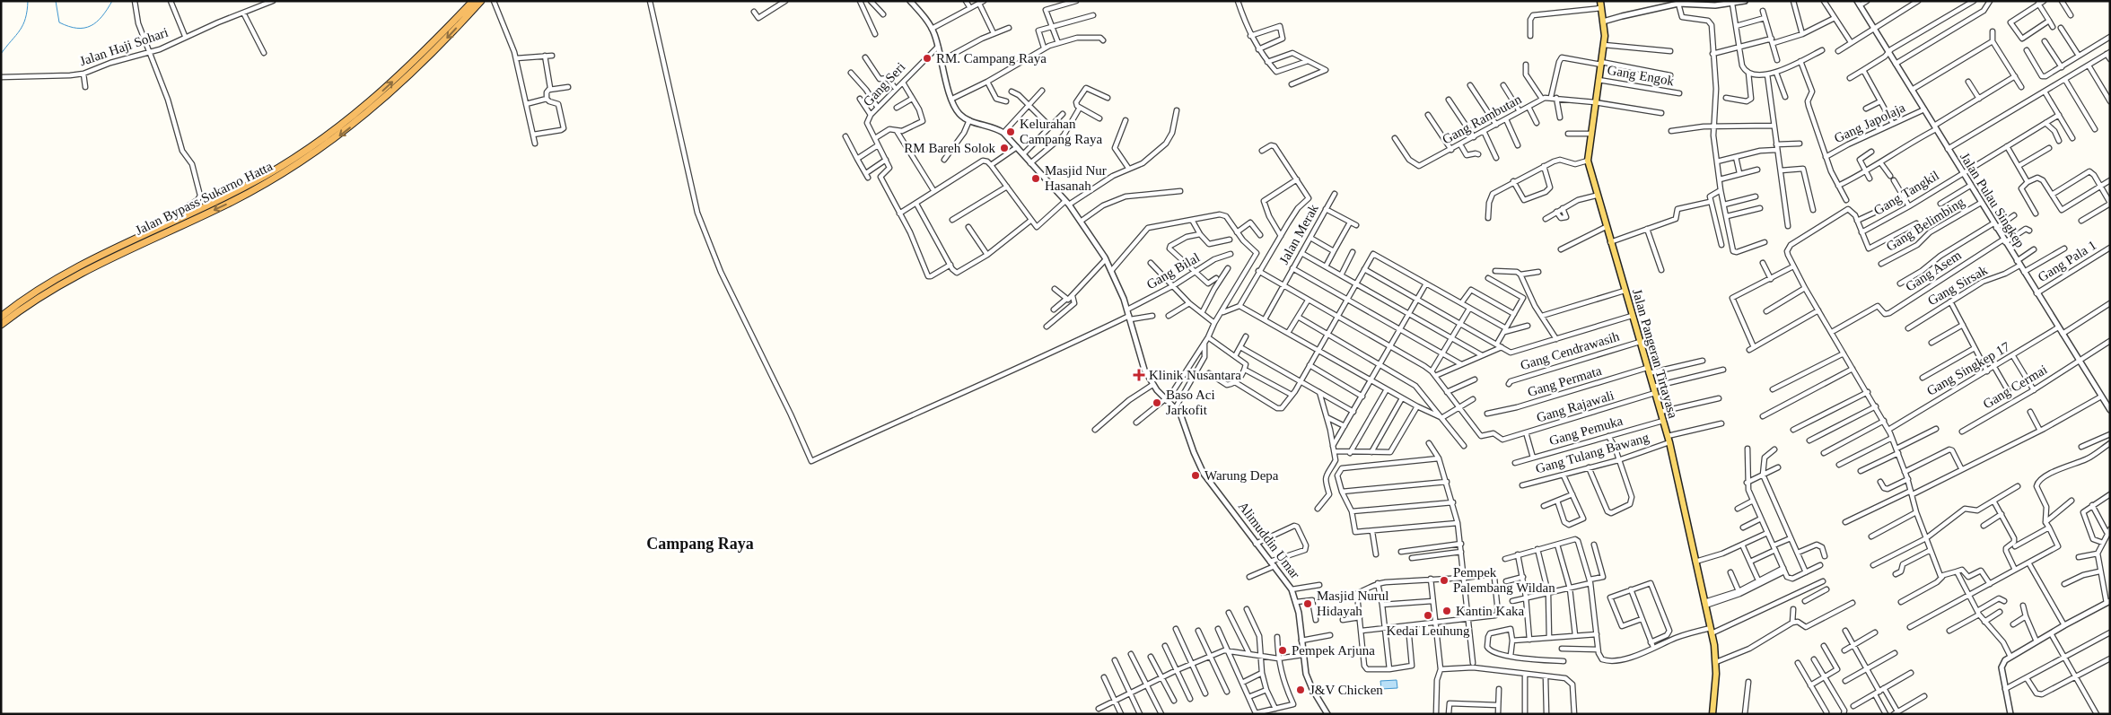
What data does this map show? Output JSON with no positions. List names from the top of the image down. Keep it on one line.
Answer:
{"streets":{"highway":["Jalan Bypass Sukarno Hatta"],"main road":["Jalan Pangeran Tirtayasa"],"street":["Jalan Haji Sohari","Gang Engok","Gang Seri","Gang Rambutan","Gang Japolaja","Gang Tangkil","Jalan Pulau Singkep","Gang Belimbing","Jalan Merak","Gang Pala 1","Gang Bilal","Gang Asem","Gang Sirsak","Gang Cendrawasih","Gang Singkep 17","Gang Permata","Gang Cermai","Gang Rajawali","Gang Pemuka","Gang Tulang Bawang","Alimuddin Umar"]},"crossings":[["Gang Engok","Jalan Pangeran Tirtayasa"],["Gang Seri","Alimuddin Umar"],["Gang Rambutan","Jalan Pangeran Tirtayasa"],["Gang Japolaja","Jalan Pulau Singkep"],["Gang Tangkil","Jalan Pulau Singkep"],["Jalan Pulau Singkep","Gang Belimbing"],["Jalan Pulau Singkep","Gang Pala 1"],["Jalan Pulau Singkep","Gang Asem"],["Jalan Pulau Singkep","Gang Sirsak"],["Jalan Pulau Singkep","Gang Singkep 17"],["Jalan Pulau Singkep","Gang Cermai"],["Gang Bilal","Alimuddin Umar"],["Gang Cendrawasih","Jalan Pangeran Tirtayasa"],["Jalan Pangeran Tirtayasa","Gang Permata"],["Jalan Pangeran Tirtayasa","Gang Rajawali"],["Jalan Pangeran Tirtayasa","Gang Pemuka"],["Jalan Pangeran Tirtayasa","Gang Tulang Bawang"]],"districts":["Campang Raya"],"places":{"other":["RM. Campang Raya","Kelurahan Campang Raya","RM Bareh Solok","Masjid Nur Hasanah","Baso Aci Jarkofit","Warung Depa","Pempek Palembang Wildan","Masjid Nurul Hidayah","Kantin Kaka","Kedai Leuhung","Pempek Arjuna","J&V Chicken"],"health":["Klinik Nusantara"]}}
